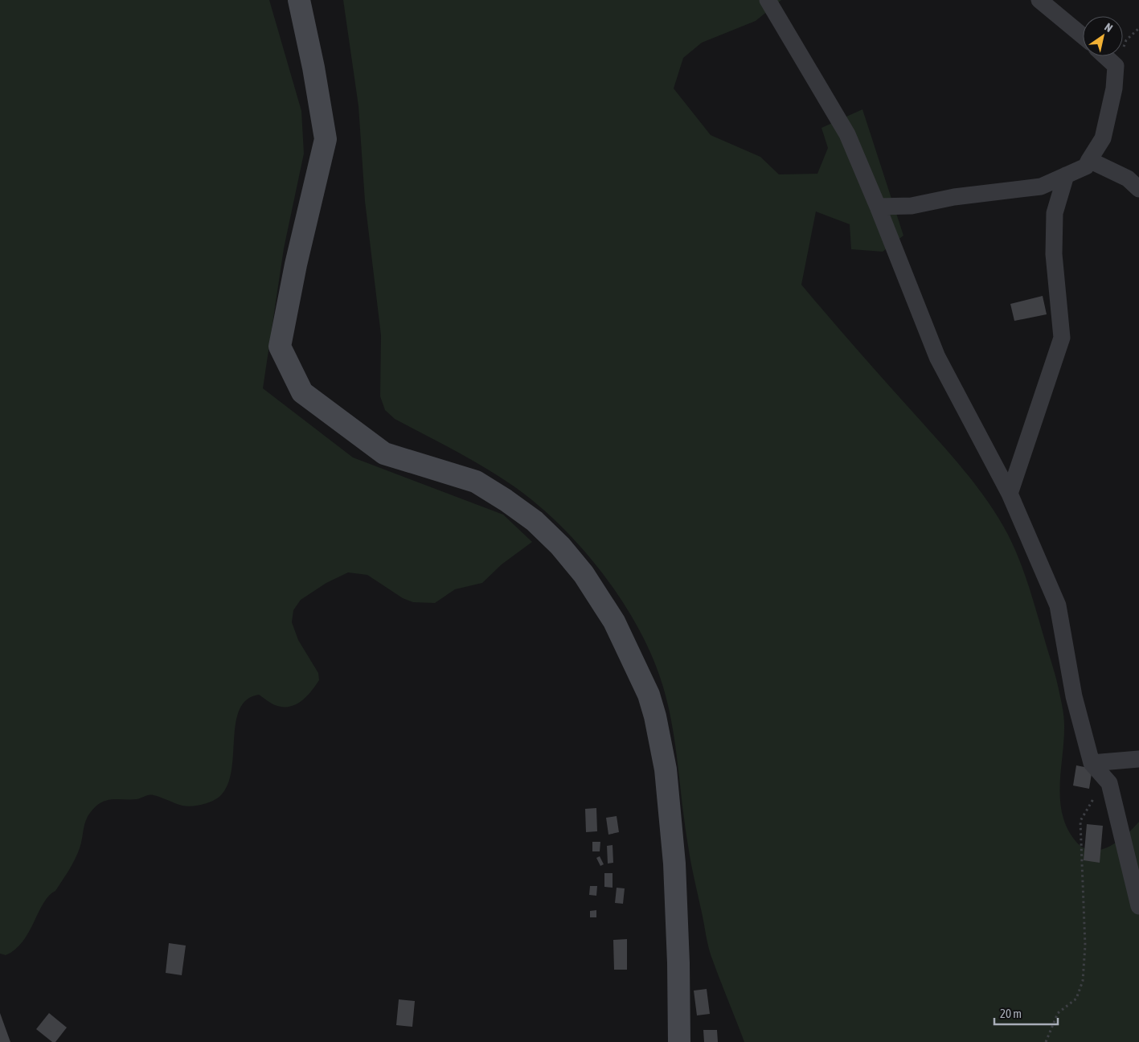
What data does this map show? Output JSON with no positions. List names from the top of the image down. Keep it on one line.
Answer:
{"scale_bar":"20 m","north":"top right"}
